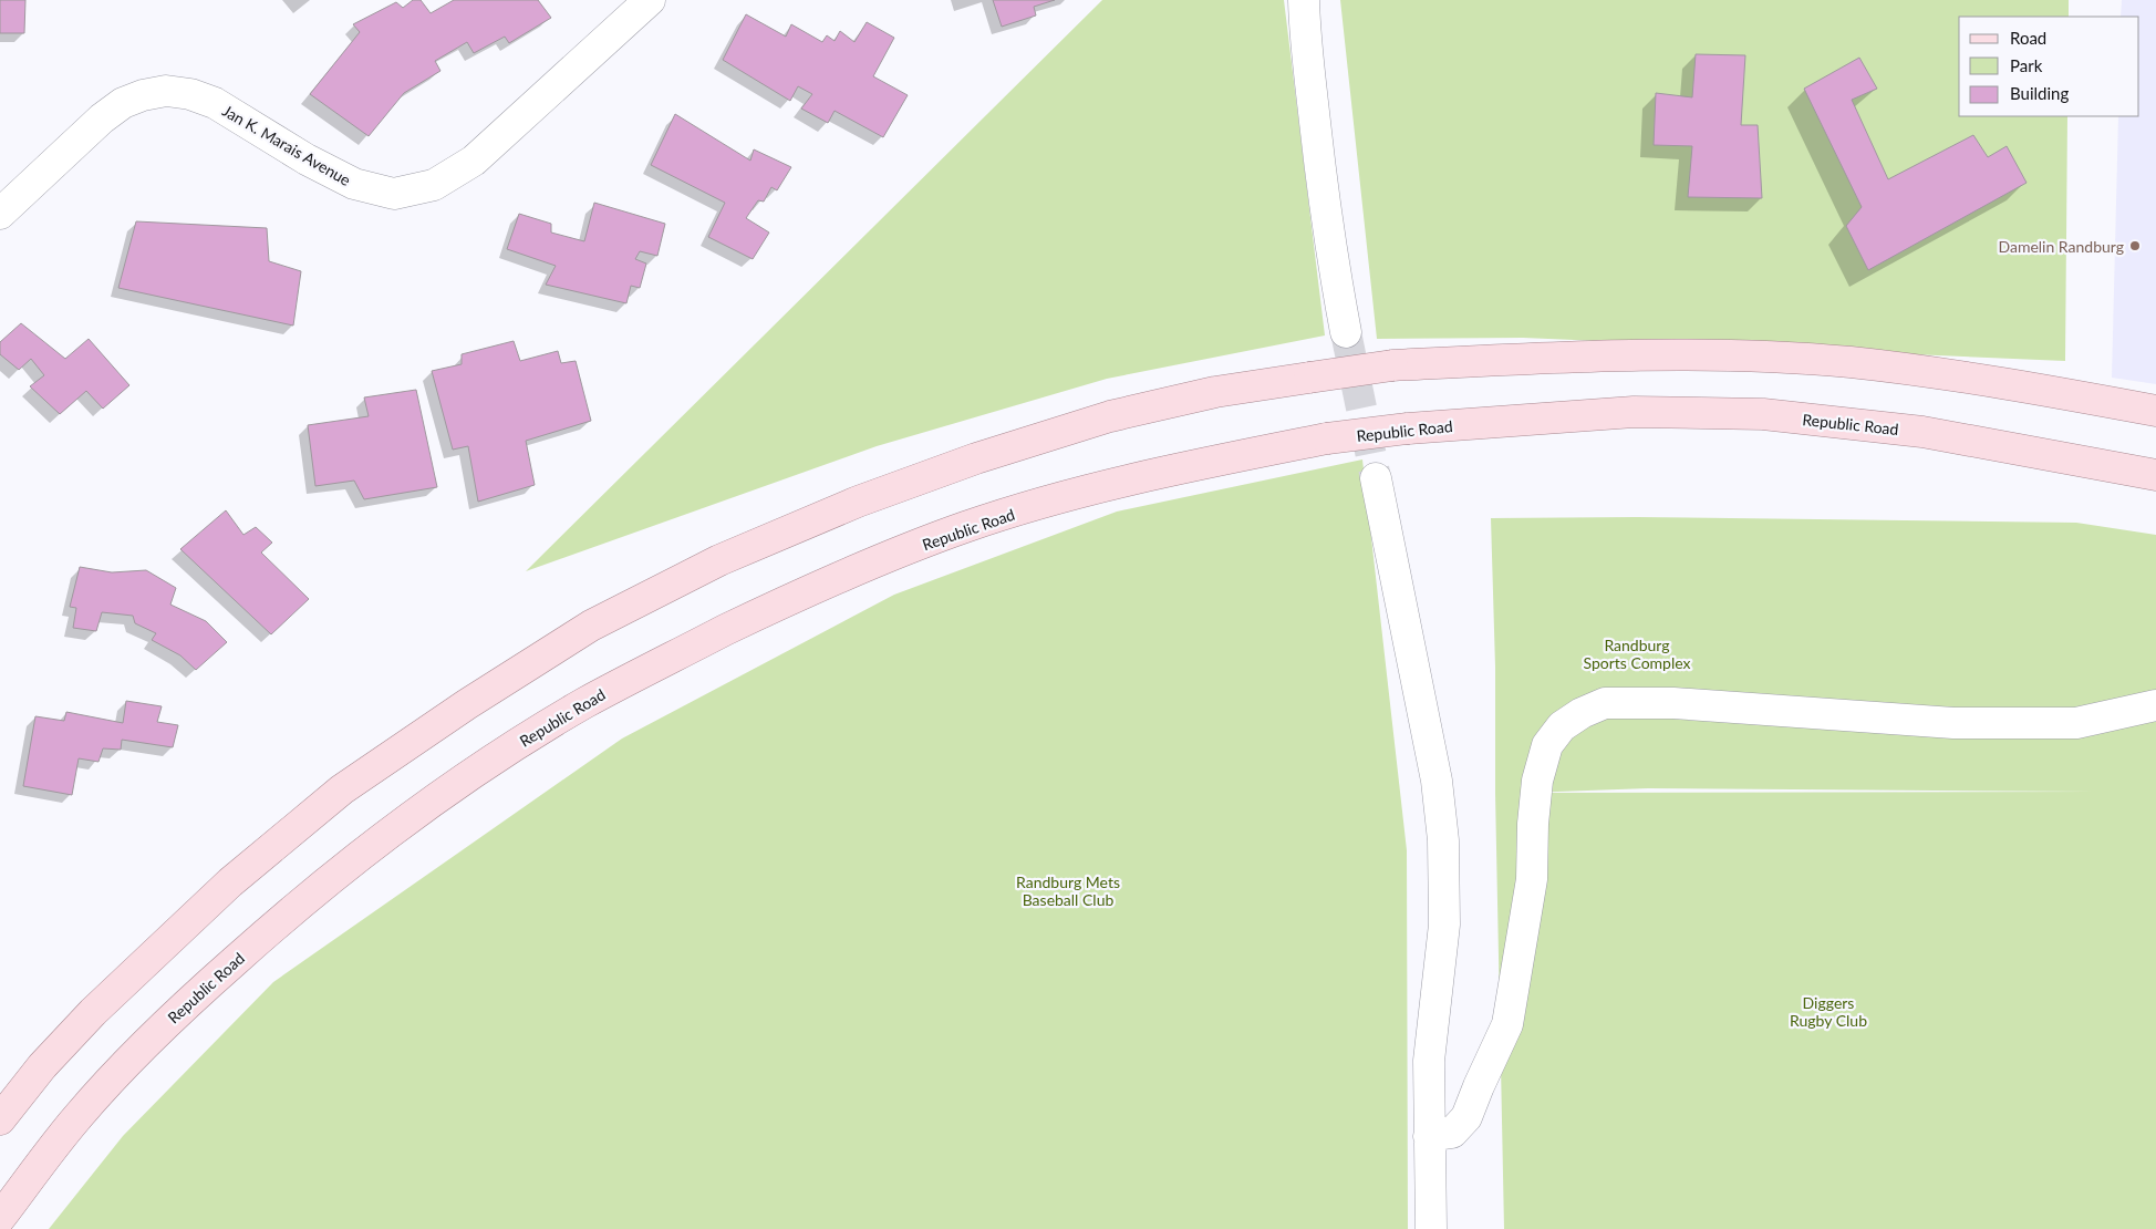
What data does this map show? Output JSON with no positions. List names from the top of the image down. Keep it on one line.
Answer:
{"streets":{"main road":["Republic Road"],"street":["Jan K. Marais Avenue"]},"parks":["Randburg Sports Complex","Randburg Mets Baseball Club","Diggers Rugby Club"],"places":["Damelin Randburg"],"legend":["Road","Park","Building"]}
